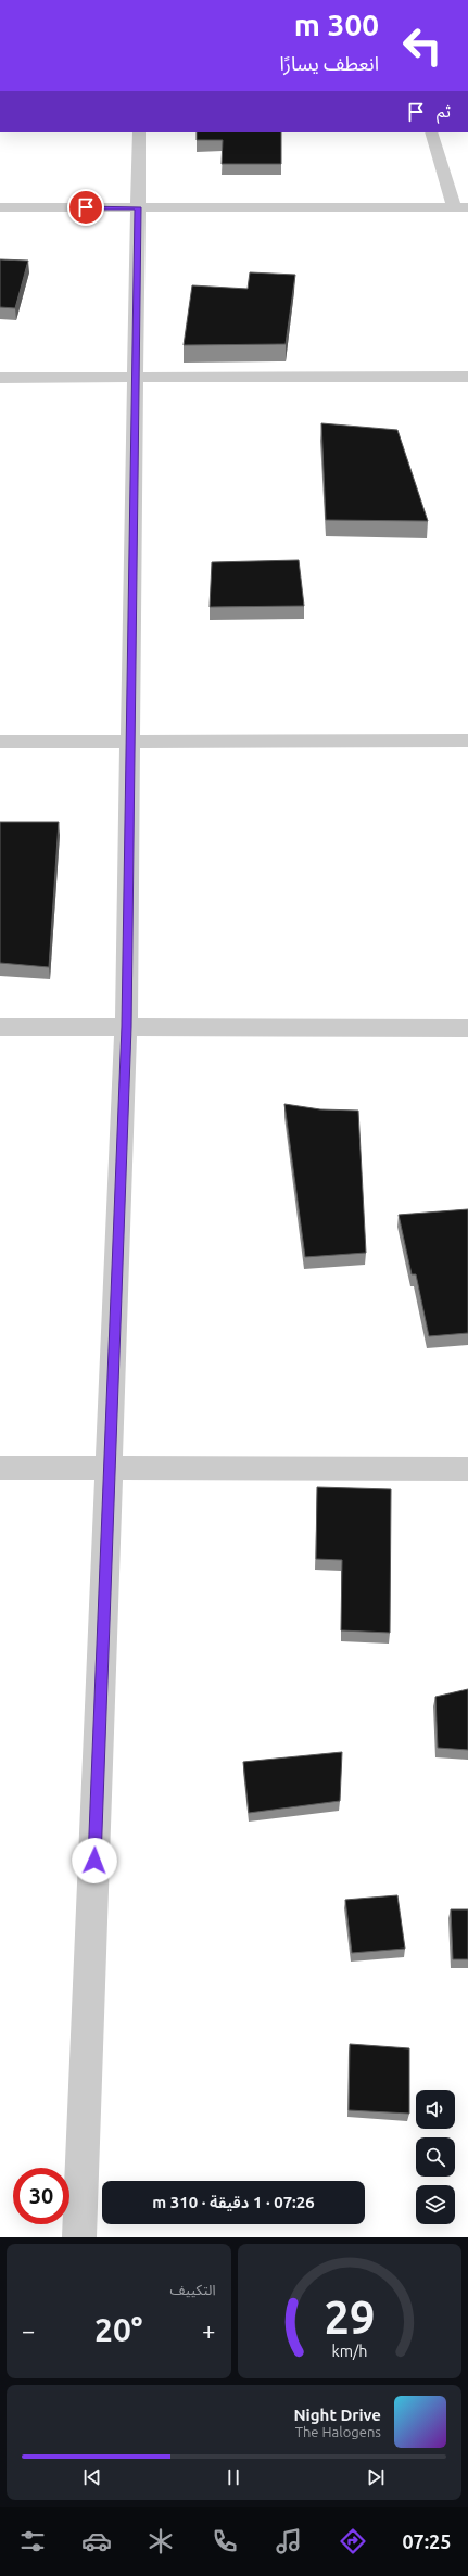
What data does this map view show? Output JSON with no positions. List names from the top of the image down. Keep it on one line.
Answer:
{"page":{"turn":["300 m","انعطف يسارًا"],"then":"ثم","limit":"30","trip":"07:26 · 1 دقيقة · 310 m","tile":"التكييف","heat":["−","20°","+"],"song":["Night Drive","The Halogens"],"tabs":"07:25","gauge":["29","km/h"]}}
